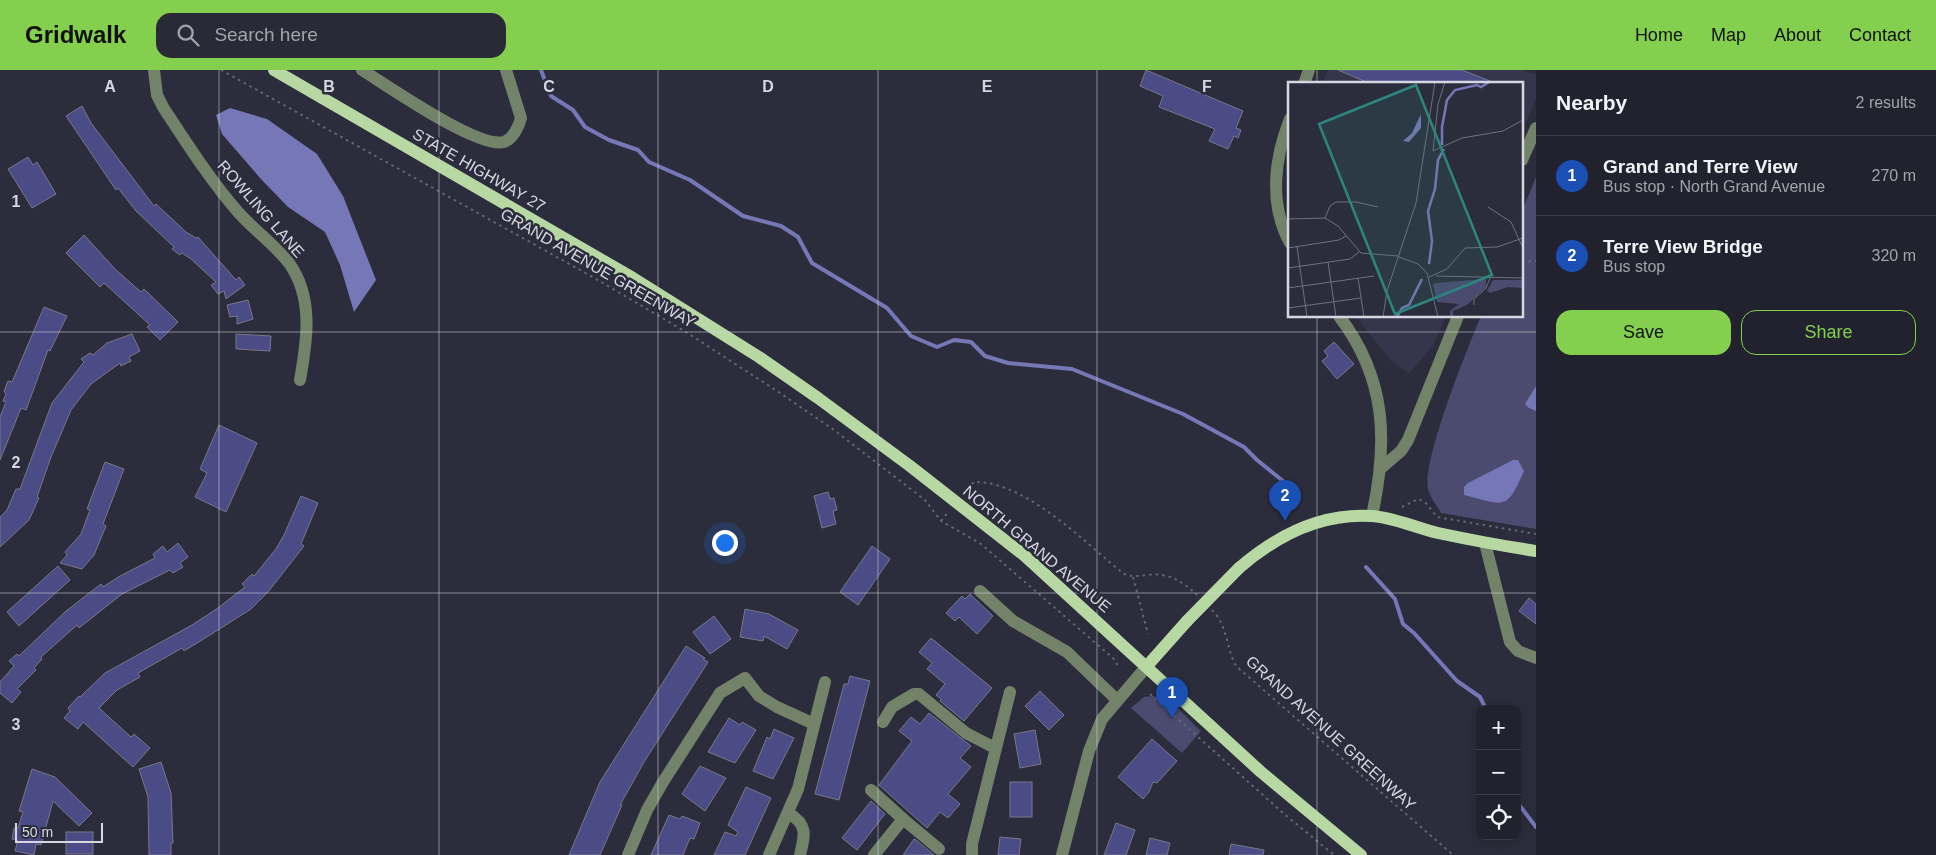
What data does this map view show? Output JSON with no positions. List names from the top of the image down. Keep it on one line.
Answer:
{"streets":{"main road":["STATE HIGHWAY 27","NORTH GRAND AVENUE"],"street":["ROWLING LANE"],"path":["GRAND AVENUE GREENWAY"]},"crossings":[["STATE HIGHWAY 27","NORTH GRAND AVENUE"]],"scale_bar":"50 m","page":{"header":"Gridwalk","search":"Search here","nav":["Home","Map","About","Contact"],"heading":["Nearby","2 results"],"list":[{"mark":"1","name":"Grand and Terre View","note":"Bus stop · North Grand Avenue","value":"270 m"},{"mark":"2","name":"Terre View Bridge","note":"Bus stop","value":"320 m"}],"buttons":["Save","Share"],"pins":["2","1"],"map_buttons":["+","−"],"scale":"50 m"},"grid":{"columns":["A","B","C","D","E","F"],"rows":["1","2","3"]}}
